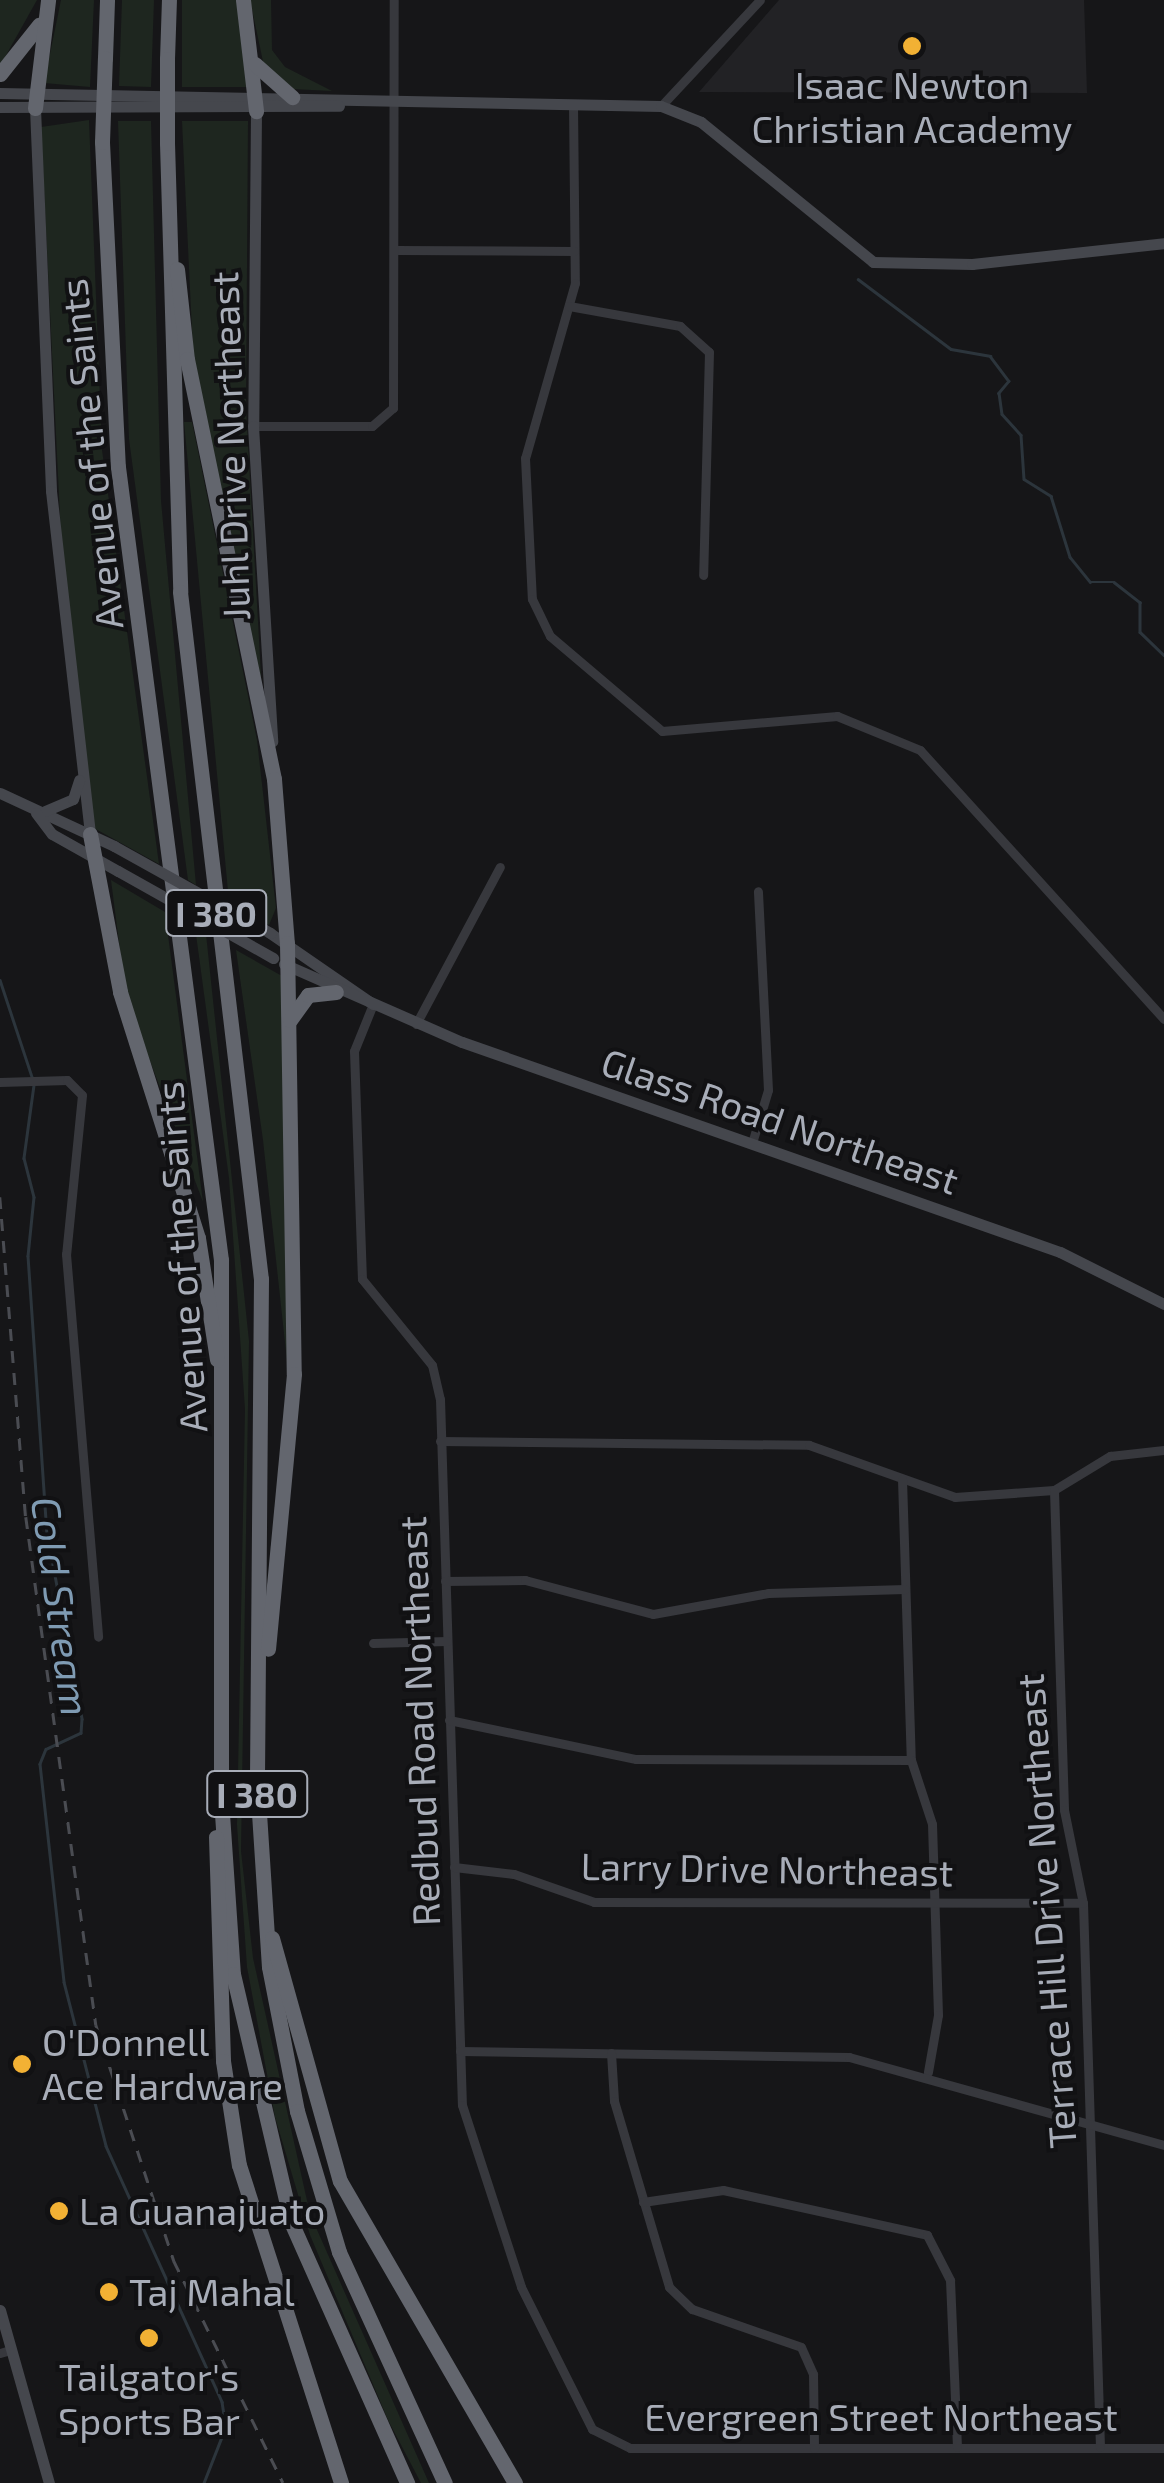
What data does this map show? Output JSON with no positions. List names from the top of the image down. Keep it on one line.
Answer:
{"streets":{"highway":["Avenue of the Saints","I 380"],"street":["Juhl Drive Northeast","Glass Road Northeast","Redbud Road Northeast","Larry Drive Northeast","Terrace Hill Drive Northeast","Evergreen Street Northeast"]},"crossings":[["Glass Road Northeast","Redbud Road Northeast"],["Redbud Road Northeast","Larry Drive Northeast"],["Redbud Road Northeast","Evergreen Street Northeast"],["Larry Drive Northeast","Terrace Hill Drive Northeast"],["Terrace Hill Drive Northeast","Evergreen Street Northeast"]],"water":["Cold Stream"],"places":["Isaac Newton Christian Academy","O'Donnell Ace Hardware","La Guanajuato","Taj Mahal","Tailgator's Sports Bar"]}
